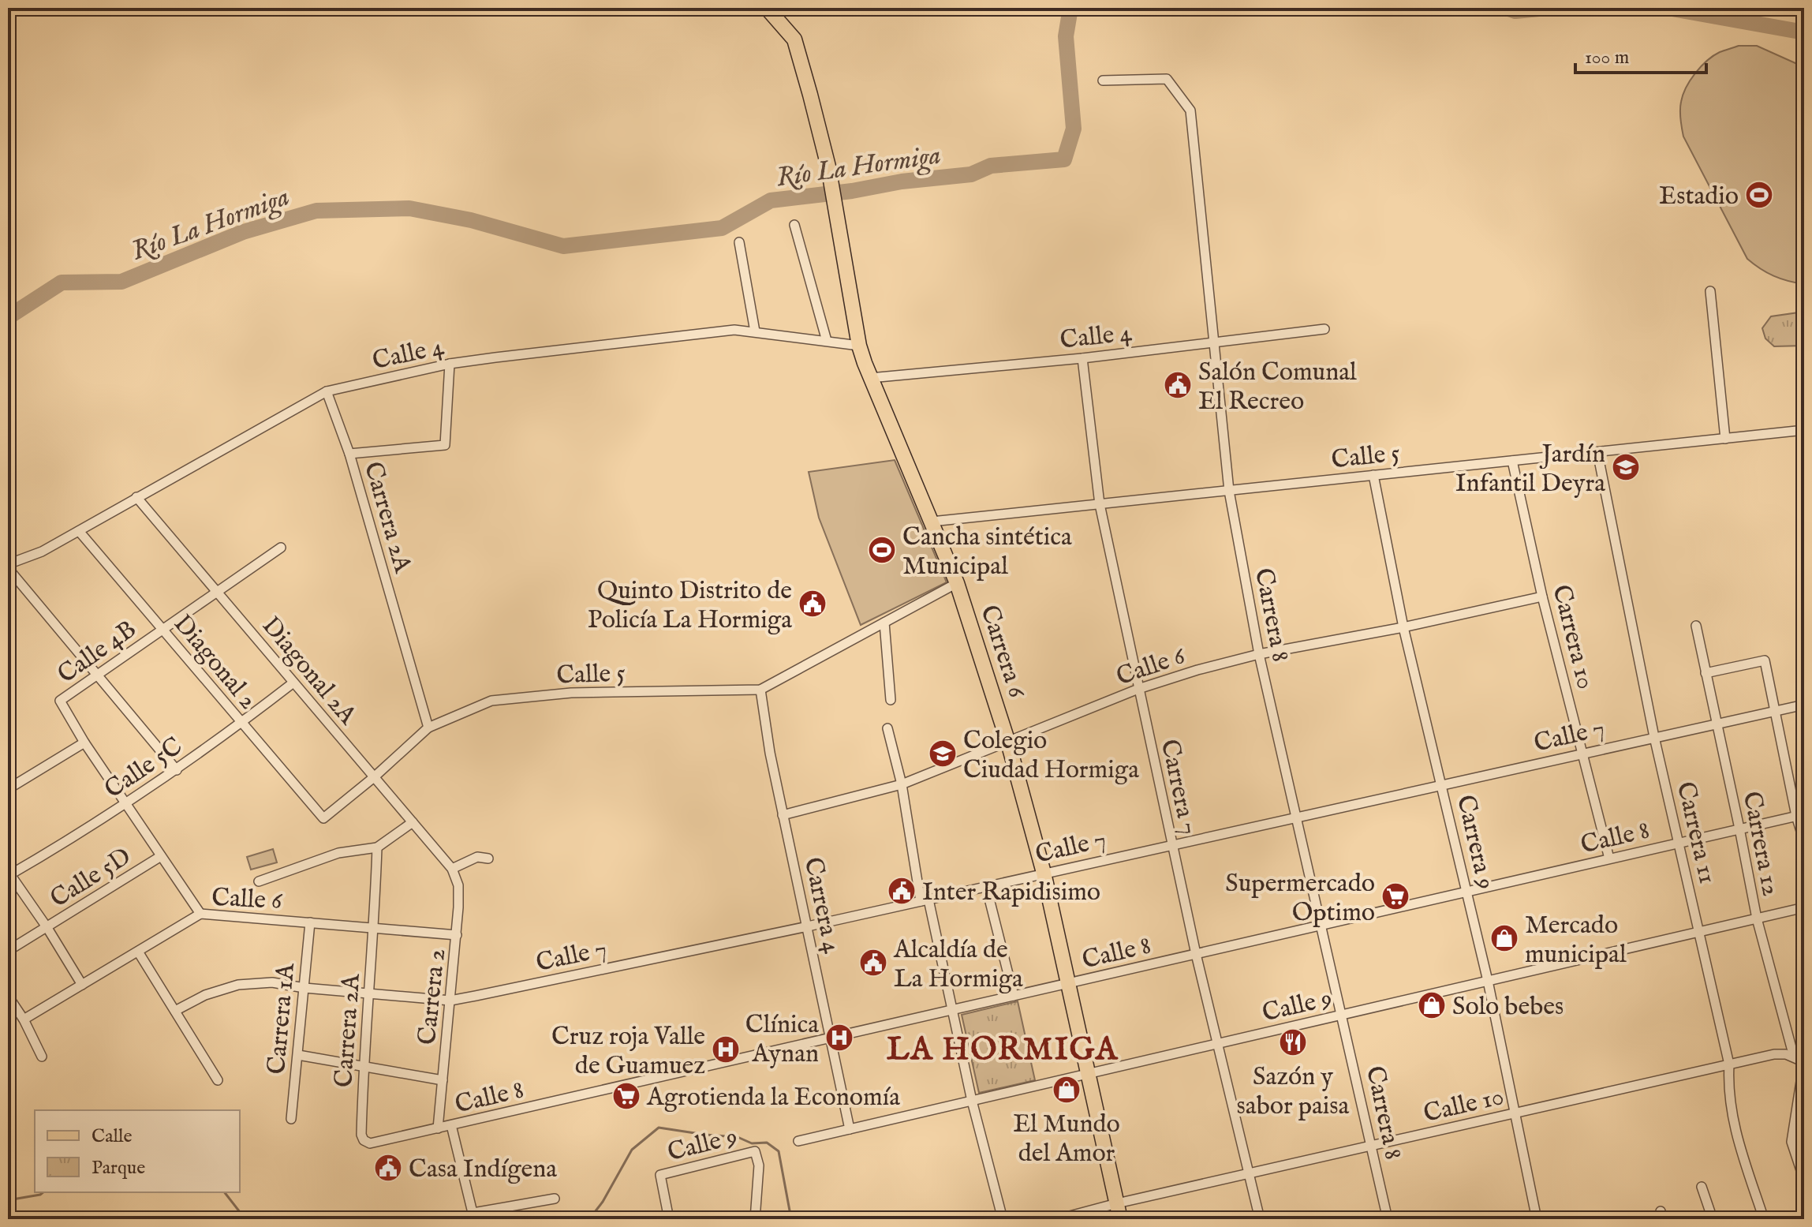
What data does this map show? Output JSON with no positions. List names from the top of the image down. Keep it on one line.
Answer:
{"streets":{"main road":["Carrera 6"],"street":["Calle 4","Calle 5","Carrera 2A","Carrera 8","Carrera 10","Calle 4B","Diagonal 2","Calle 6","Diagonal 2A","Calle 7","Calle 5C","Carrera 7","Carrera 11","Calle 8","Carrera 9","Carrera 12","Calle 5D","Carrera 4","Carrera 2","Calle 9","Carrera 1A","Calle 10"]},"crossings":[["Calle 4","Carrera 2A"],["Calle 4","Carrera 8"],["Calle 4","Carrera 6"],["Calle 4","Diagonal 2"],["Calle 4","Diagonal 2A"],["Calle 4","Carrera 7"],["Calle 5","Carrera 2A"],["Calle 5","Carrera 8"],["Calle 5","Carrera 10"],["Calle 5","Carrera 6"],["Calle 5","Carrera 7"],["Calle 5","Carrera 11"],["Calle 5","Carrera 9"],["Calle 5","Carrera 4"],["Carrera 2A","Calle 6"],["Carrera 2A","Calle 7"],["Carrera 2A","Calle 8"],["Carrera 2A","Carrera 2"],["Carrera 8","Calle 6"],["Carrera 8","Calle 7"],["Carrera 8","Calle 8"],["Carrera 8","Calle 9"],["Carrera 8","Calle 10"],["Carrera 10","Calle 6"],["Carrera 10","Calle 7"],["Carrera 10","Calle 8"],["Calle 4B","Diagonal 2"],["Calle 4B","Diagonal 2A"],["Carrera 6","Calle 6"],["Carrera 6","Calle 7"],["Carrera 6","Calle 8"],["Carrera 6","Calle 9"],["Carrera 6","Calle 10"],["Diagonal 2","Diagonal 2A"],["Diagonal 2","Calle 5C"],["Calle 6","Carrera 7"],["Calle 6","Carrera 9"],["Calle 6","Carrera 4"],["Calle 6","Carrera 2"],["Calle 6","Carrera 1A"],["Diagonal 2A","Calle 5C"],["Diagonal 2A","Carrera 2"],["Calle 7","Carrera 7"],["Calle 7","Carrera 11"],["Calle 7","Carrera 9"],["Calle 7","Carrera 12"],["Calle 7","Carrera 4"],["Calle 7","Carrera 2"],["Calle 7","Carrera 1A"],["Carrera 7","Calle 8"],["Carrera 7","Calle 9"],["Carrera 7","Calle 10"],["Carrera 11","Calle 8"],["Carrera 11","Calle 9"],["Carrera 11","Calle 10"],["Calle 8","Carrera 9"],["Calle 8","Carrera 12"],["Calle 8","Carrera 4"],["Calle 8","Carrera 2"],["Carrera 9","Calle 9"],["Carrera 9","Calle 10"],["Carrera 12","Calle 9"],["Carrera 12","Calle 10"],["Carrera 4","Calle 9"]],"districts":["LA HORMIGA"],"water":["Río La Hormiga"],"places":{"sports":["Estadio","Cancha sintética Municipal"],"public building":["Salón Comunal El Recreo","Quinto Distrito de Policía La Hormiga","Inter Rapidisimo","Alcaldía de La Hormiga","Casa Indígena"],"school or university":["Jardín Infantil Deyra","Colegio Ciudad Hormiga"],"supermarket":["Supermercado Optimo","Agrotienda la Economía"],"shop":["Mercado municipal","Solo bebes","El Mundo del Amor"],"hospital":["Clínica Aynan","Cruz roja Valle de Guamuez"],"restaurant":["Sazón y sabor paisa"]},"legend":["Calle","Parque"],"scale_bar":"100 m"}
